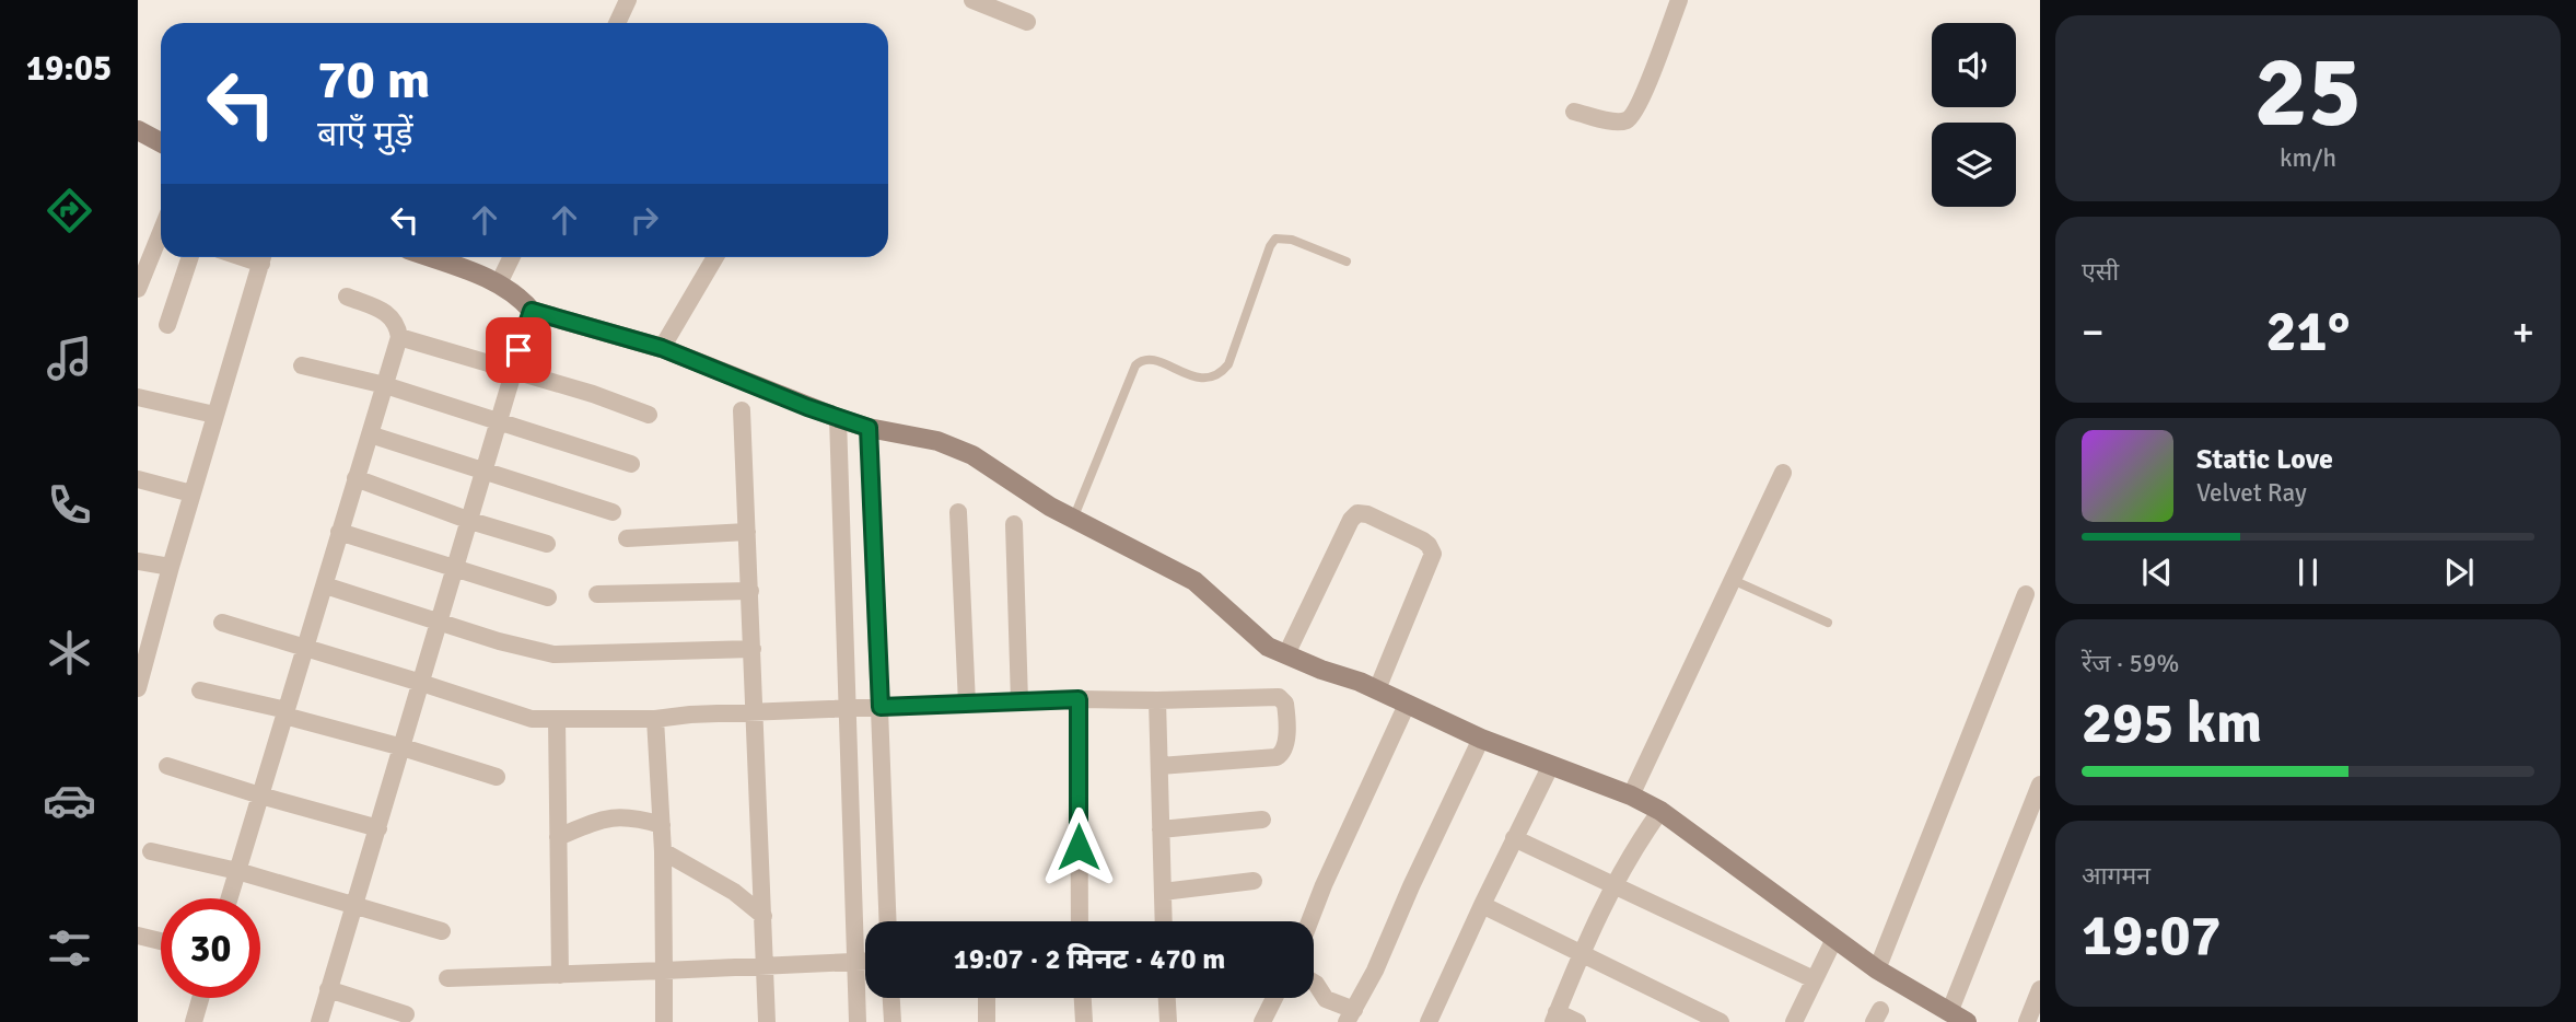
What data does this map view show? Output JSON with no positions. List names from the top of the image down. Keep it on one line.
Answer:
{"page":{"tabs":"19:05","tile":[["25","km/h"],"एसी",["रेंज · 59%","295 km"],["आगमन","19:07"]],"turn":["70 m","बाएँ मुड़ें"],"heat":["−","21°","+"],"song":["Static Love","Velvet Ray"],"limit":"30","trip":"19:07 · 2 मिनट · 470 m"}}
